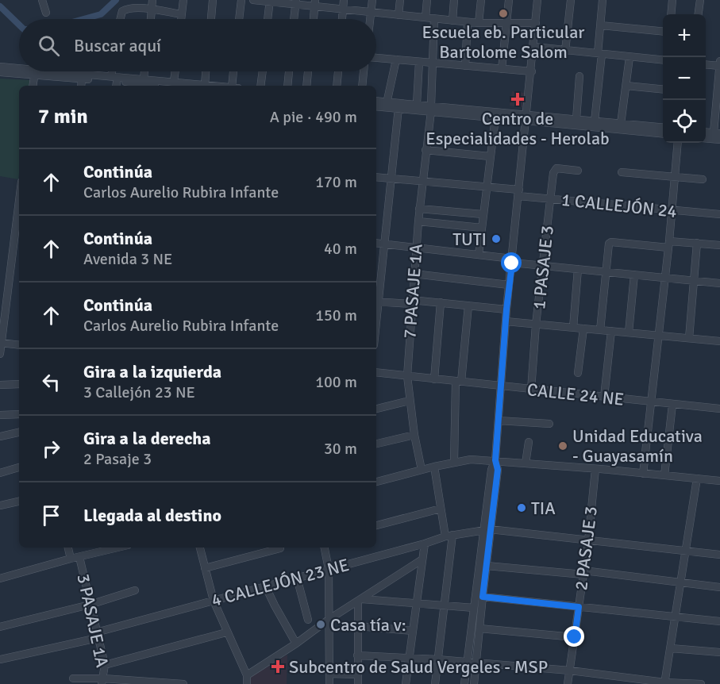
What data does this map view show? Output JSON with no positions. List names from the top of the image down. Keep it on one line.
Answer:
{"streets":{"street":["1 CALLEJÓN 24","1 PASAJE 3","7 PASAJE 1A","CALLE 24 NE","2 PASAJE 3","4 CALLEJÓN 23 NE","3 PASAJE 1A"]},"crossings":[["1 CALLEJÓN 24","1 PASAJE 3"],["1 CALLEJÓN 24","7 PASAJE 1A"],["1 PASAJE 3","CALLE 24 NE"],["7 PASAJE 1A","CALLE 24 NE"],["2 PASAJE 3","4 CALLEJÓN 23 NE"],["4 CALLEJÓN 23 NE","3 PASAJE 1A"]],"places":{"other":["Escuela eb. Particular Bartolome Salom","TUTI","Unidad Educativa - Guayasamín","TIA","Casa tía v:"],"health":["Centro de Especialidades - Herolab","Subcentro de Salud Vergeles - MSP"]},"page":{"map_buttons":["+","−"],"search":"Buscar aquí","heading":["7 min","A pie · 490 m"],"list":[["Continúa","Carlos Aurelio Rubira Infante","170 m"],["Continúa","Avenida 3 NE","40 m"],["Continúa","Carlos Aurelio Rubira Infante","150 m"],["Gira a la izquierda","3 Callejón 23 NE","100 m"],["Gira a la derecha","2 Pasaje 3","30 m"],"Llegada al destino"]}}
